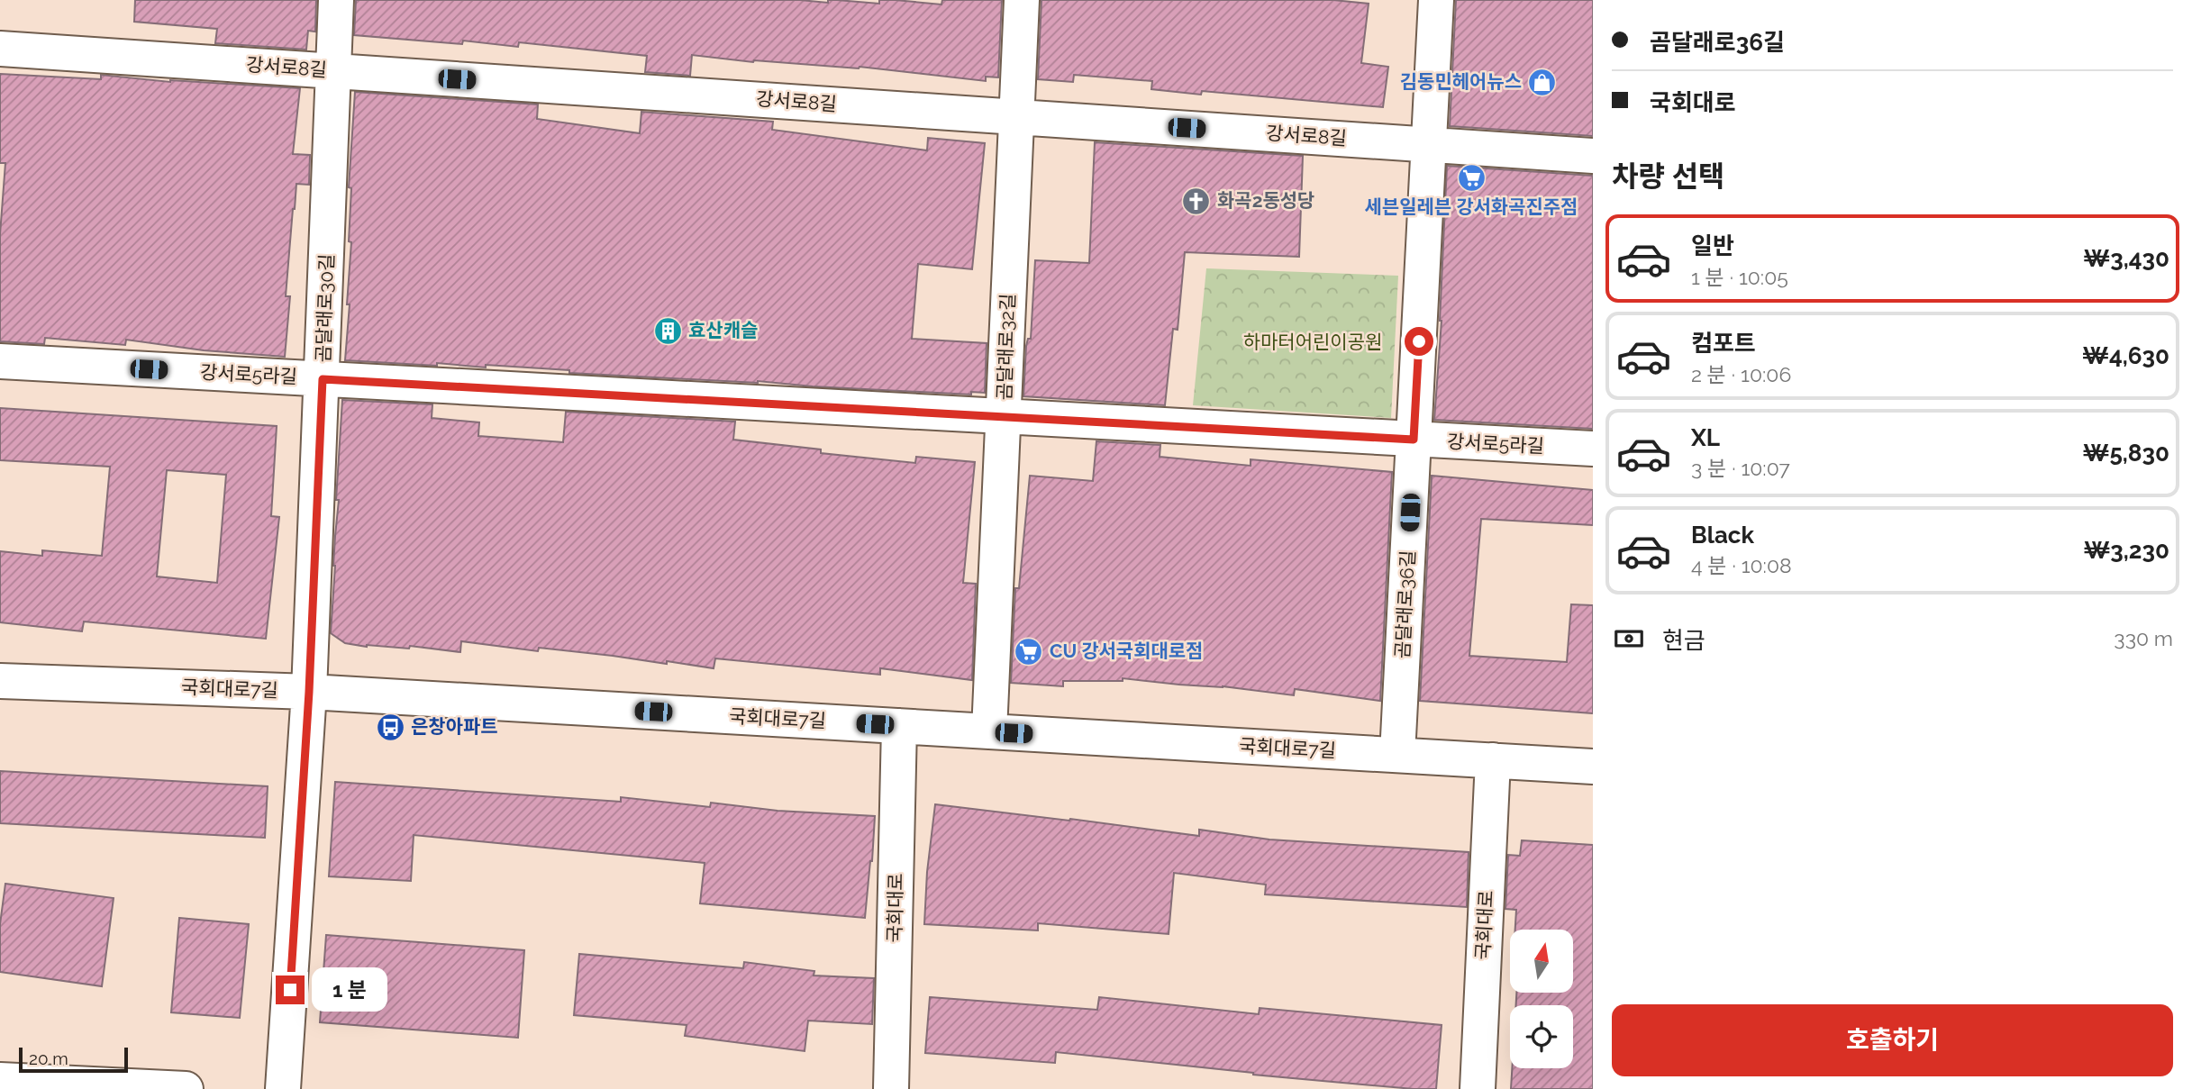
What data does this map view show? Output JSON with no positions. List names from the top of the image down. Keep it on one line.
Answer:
{"streets":{"street":["강서로8길","곰달래로30길","곰달래로32길","강서로5라길","곰달래로36길","국회대로7길","국회대로"]},"crossings":[["강서로8길","곰달래로30길"],["강서로8길","곰달래로32길"],["강서로8길","곰달래로36길"],["곰달래로30길","강서로5라길"],["곰달래로30길","국회대로7길"],["곰달래로32길","강서로5라길"],["곰달래로32길","국회대로7길"],["강서로5라길","곰달래로36길"],["곰달래로36길","국회대로7길"],["국회대로7길","국회대로"]],"parks":["하마터어린이공원"],"places":{"shop":["김동민헤어뉴스"],"supermarket":["세븐일레븐 강서화곡진주점","CU 강서국회대로점"],"church":["화곡2동성당"],"building":["효산캐슬"],"bus stop":["은창아파트"]},"scale_bar":"20 m","north":"top","page":{"banner":["곰달래로36길","국회대로"],"heading":"차량 선택","list":[{"name":"일반","note":"1 분 · 10:05","value":"₩3,430"},{"name":"컴포트","note":"2 분 · 10:06","value":"₩4,630"},{"name":"XL","note":"3 분 · 10:07","value":"₩5,830"},{"name":"Black","note":"4 분 · 10:08","value":"₩3,230"}],"pay":["현금","330 m"],"bubble":"1 분","buttons":"호출하기","scale":"20 m"}}
